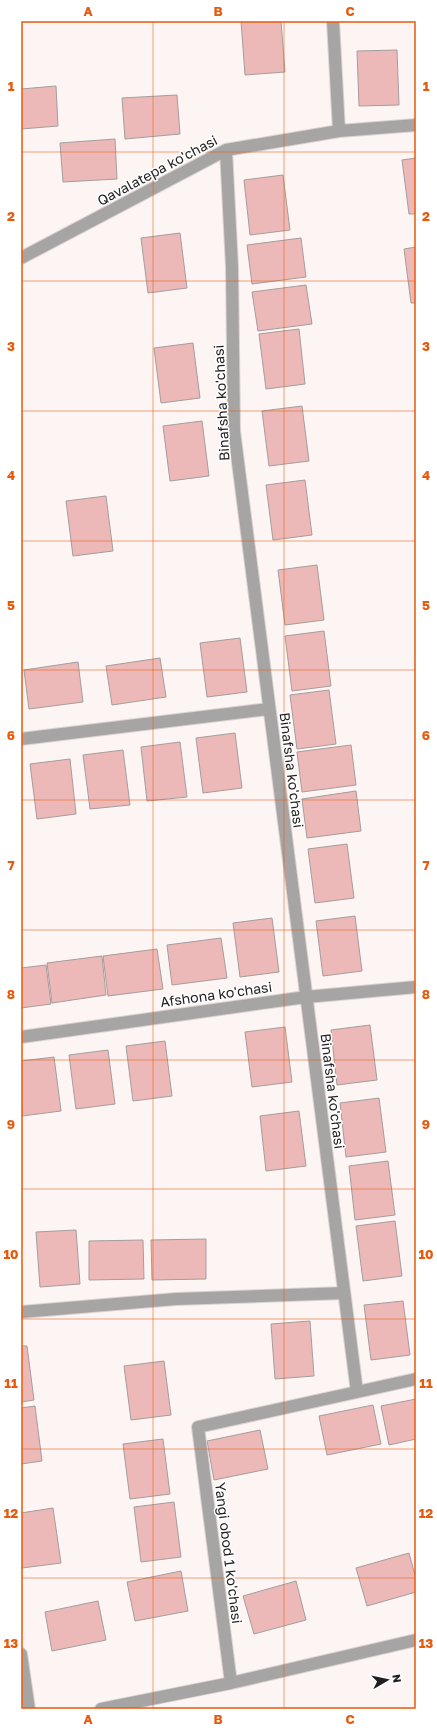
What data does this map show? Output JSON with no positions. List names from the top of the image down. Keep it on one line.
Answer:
{"streets":{"street":["Qavalatepa ko'chasi","Binafsha ko'chasi","Afshona ko'chasi","Yangi obod 1 ko'chasi"]},"crossings":[["Qavalatepa ko'chasi","Binafsha ko'chasi"],["Binafsha ko'chasi","Afshona ko'chasi"],["Binafsha ko'chasi","Yangi obod 1 ko'chasi"]],"north":"right","grid":{"columns":["A","B","C"],"rows":["1","2","3","4","5","6","7","8","9","10","11","12","13"]}}
